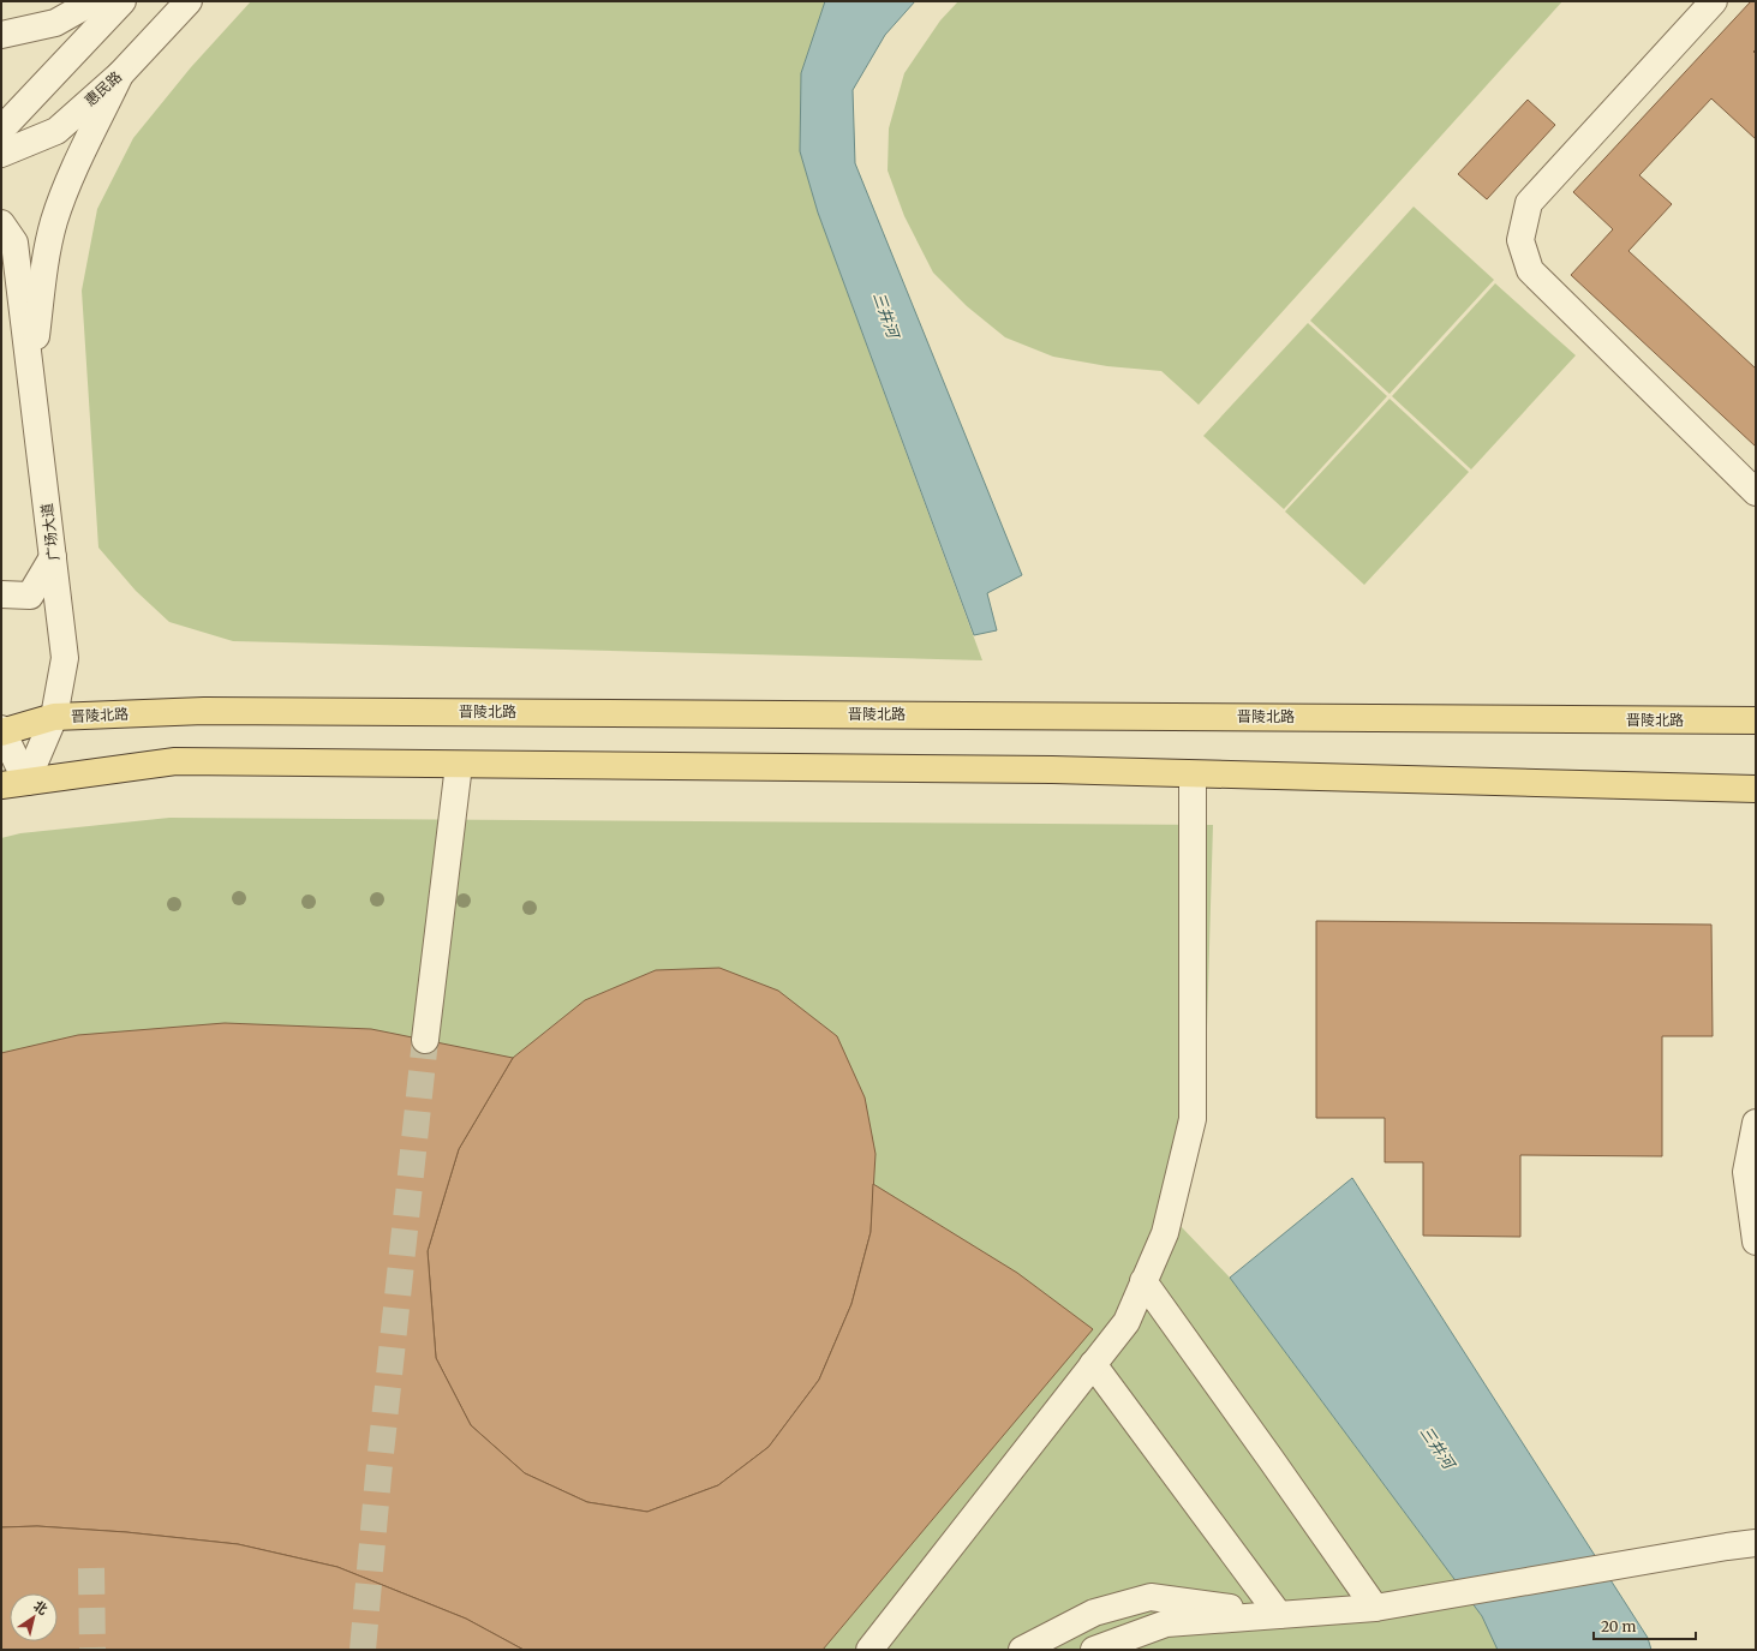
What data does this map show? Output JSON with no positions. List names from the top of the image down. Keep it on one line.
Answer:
{"streets":{"main road":["晋陵北路"],"street":["惠民路","广场大道"]},"crossings":[["广场大道","晋陵北路"]],"water":["三井河"],"scale_bar":"20 m","north":"top right"}
